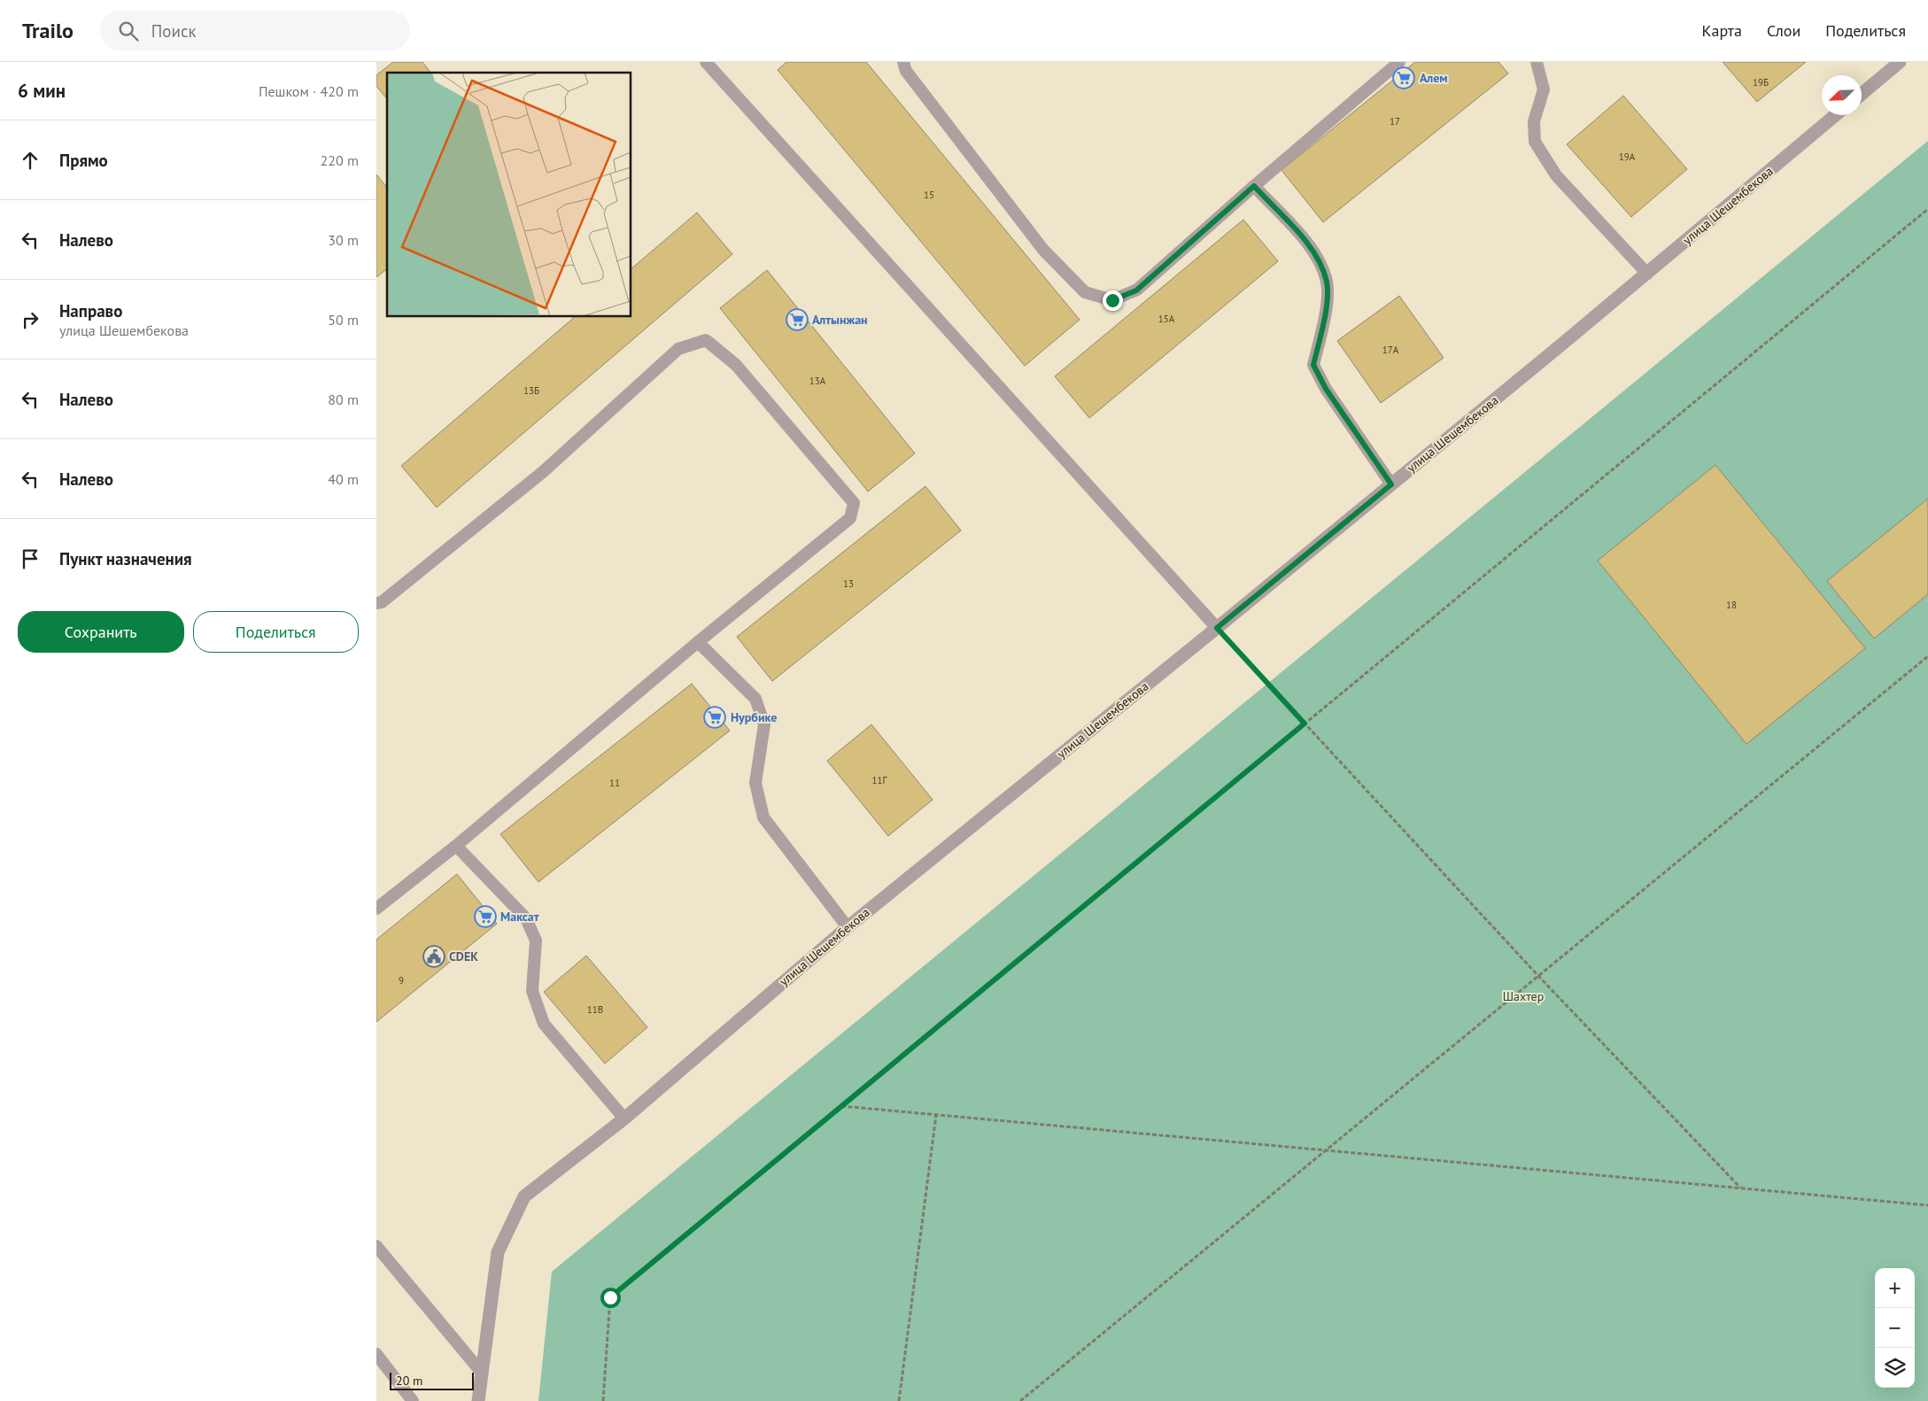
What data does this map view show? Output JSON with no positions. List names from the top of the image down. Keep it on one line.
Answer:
{"streets":{"street":["улица Шешембекова"]},"parks":["Шахтер"],"places":{"supermarket":["Алем","Алтынжан","Нурбике","Максат"],"public building":["CDEK"]},"house_numbers":["19Б","17","19А","15","15А","17А","13А","13Б","13","18","11Г","11","9","11В"],"scale_bar":"20 m","north":"bottom left","page":{"header":"Trailo","search":"Поиск","nav":["Карта","Слои","Поделиться"],"heading":["6 мин","Пешком · 420 m"],"list":[["Прямо","220 m"],["Налево","30 m"],["Направо","улица Шешембекова","50 m"],["Налево","80 m"],["Налево","40 m"],"Пункт назначения"],"buttons":["Сохранить","Поделиться"],"map_buttons":["+","−"],"scale":"20 m"}}
